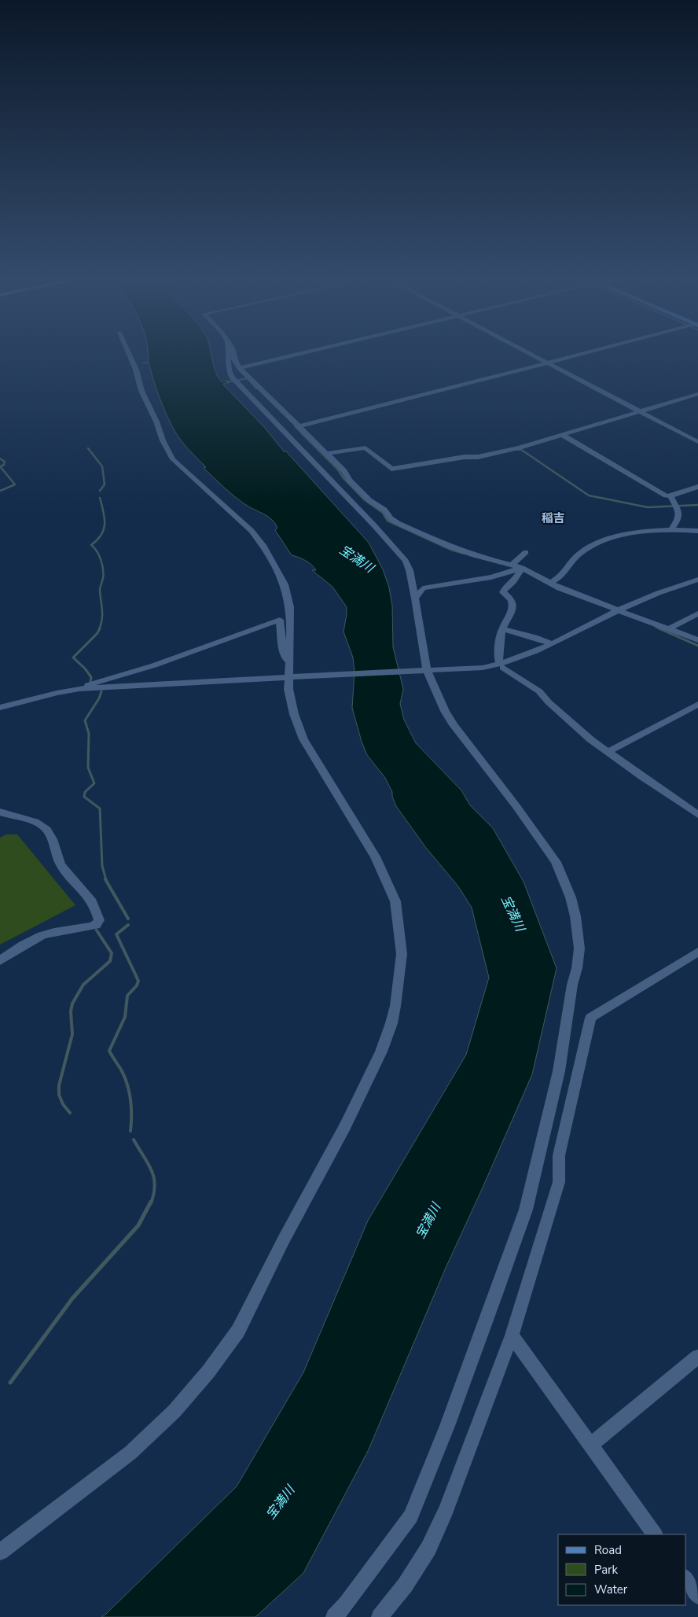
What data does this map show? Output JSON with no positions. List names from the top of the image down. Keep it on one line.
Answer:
{"districts":["稲吉"],"water":["宝満川"],"legend":["Road","Park","Water"]}
